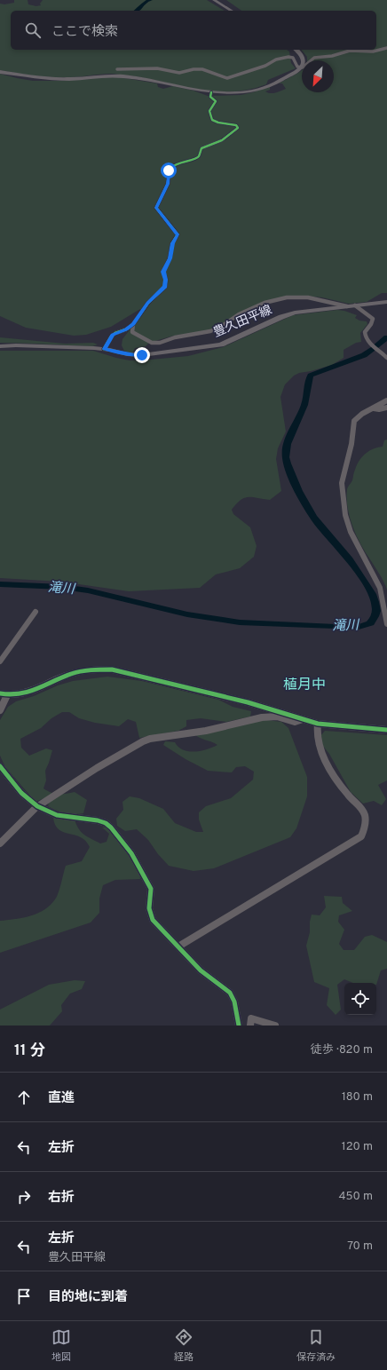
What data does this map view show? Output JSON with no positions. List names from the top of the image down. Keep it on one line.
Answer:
{"streets":{"street":["豊久田平線"]},"districts":["植月中"],"water":["滝川"],"north":"bottom left","page":{"search":"ここで検索","heading":["11 分","徒歩 · 820 m"],"list":[["直進","180 m"],["左折","120 m"],["右折","450 m"],["左折","豊久田平線","70 m"],"目的地に到着"],"nav":["地図","経路","保存済み"]}}
